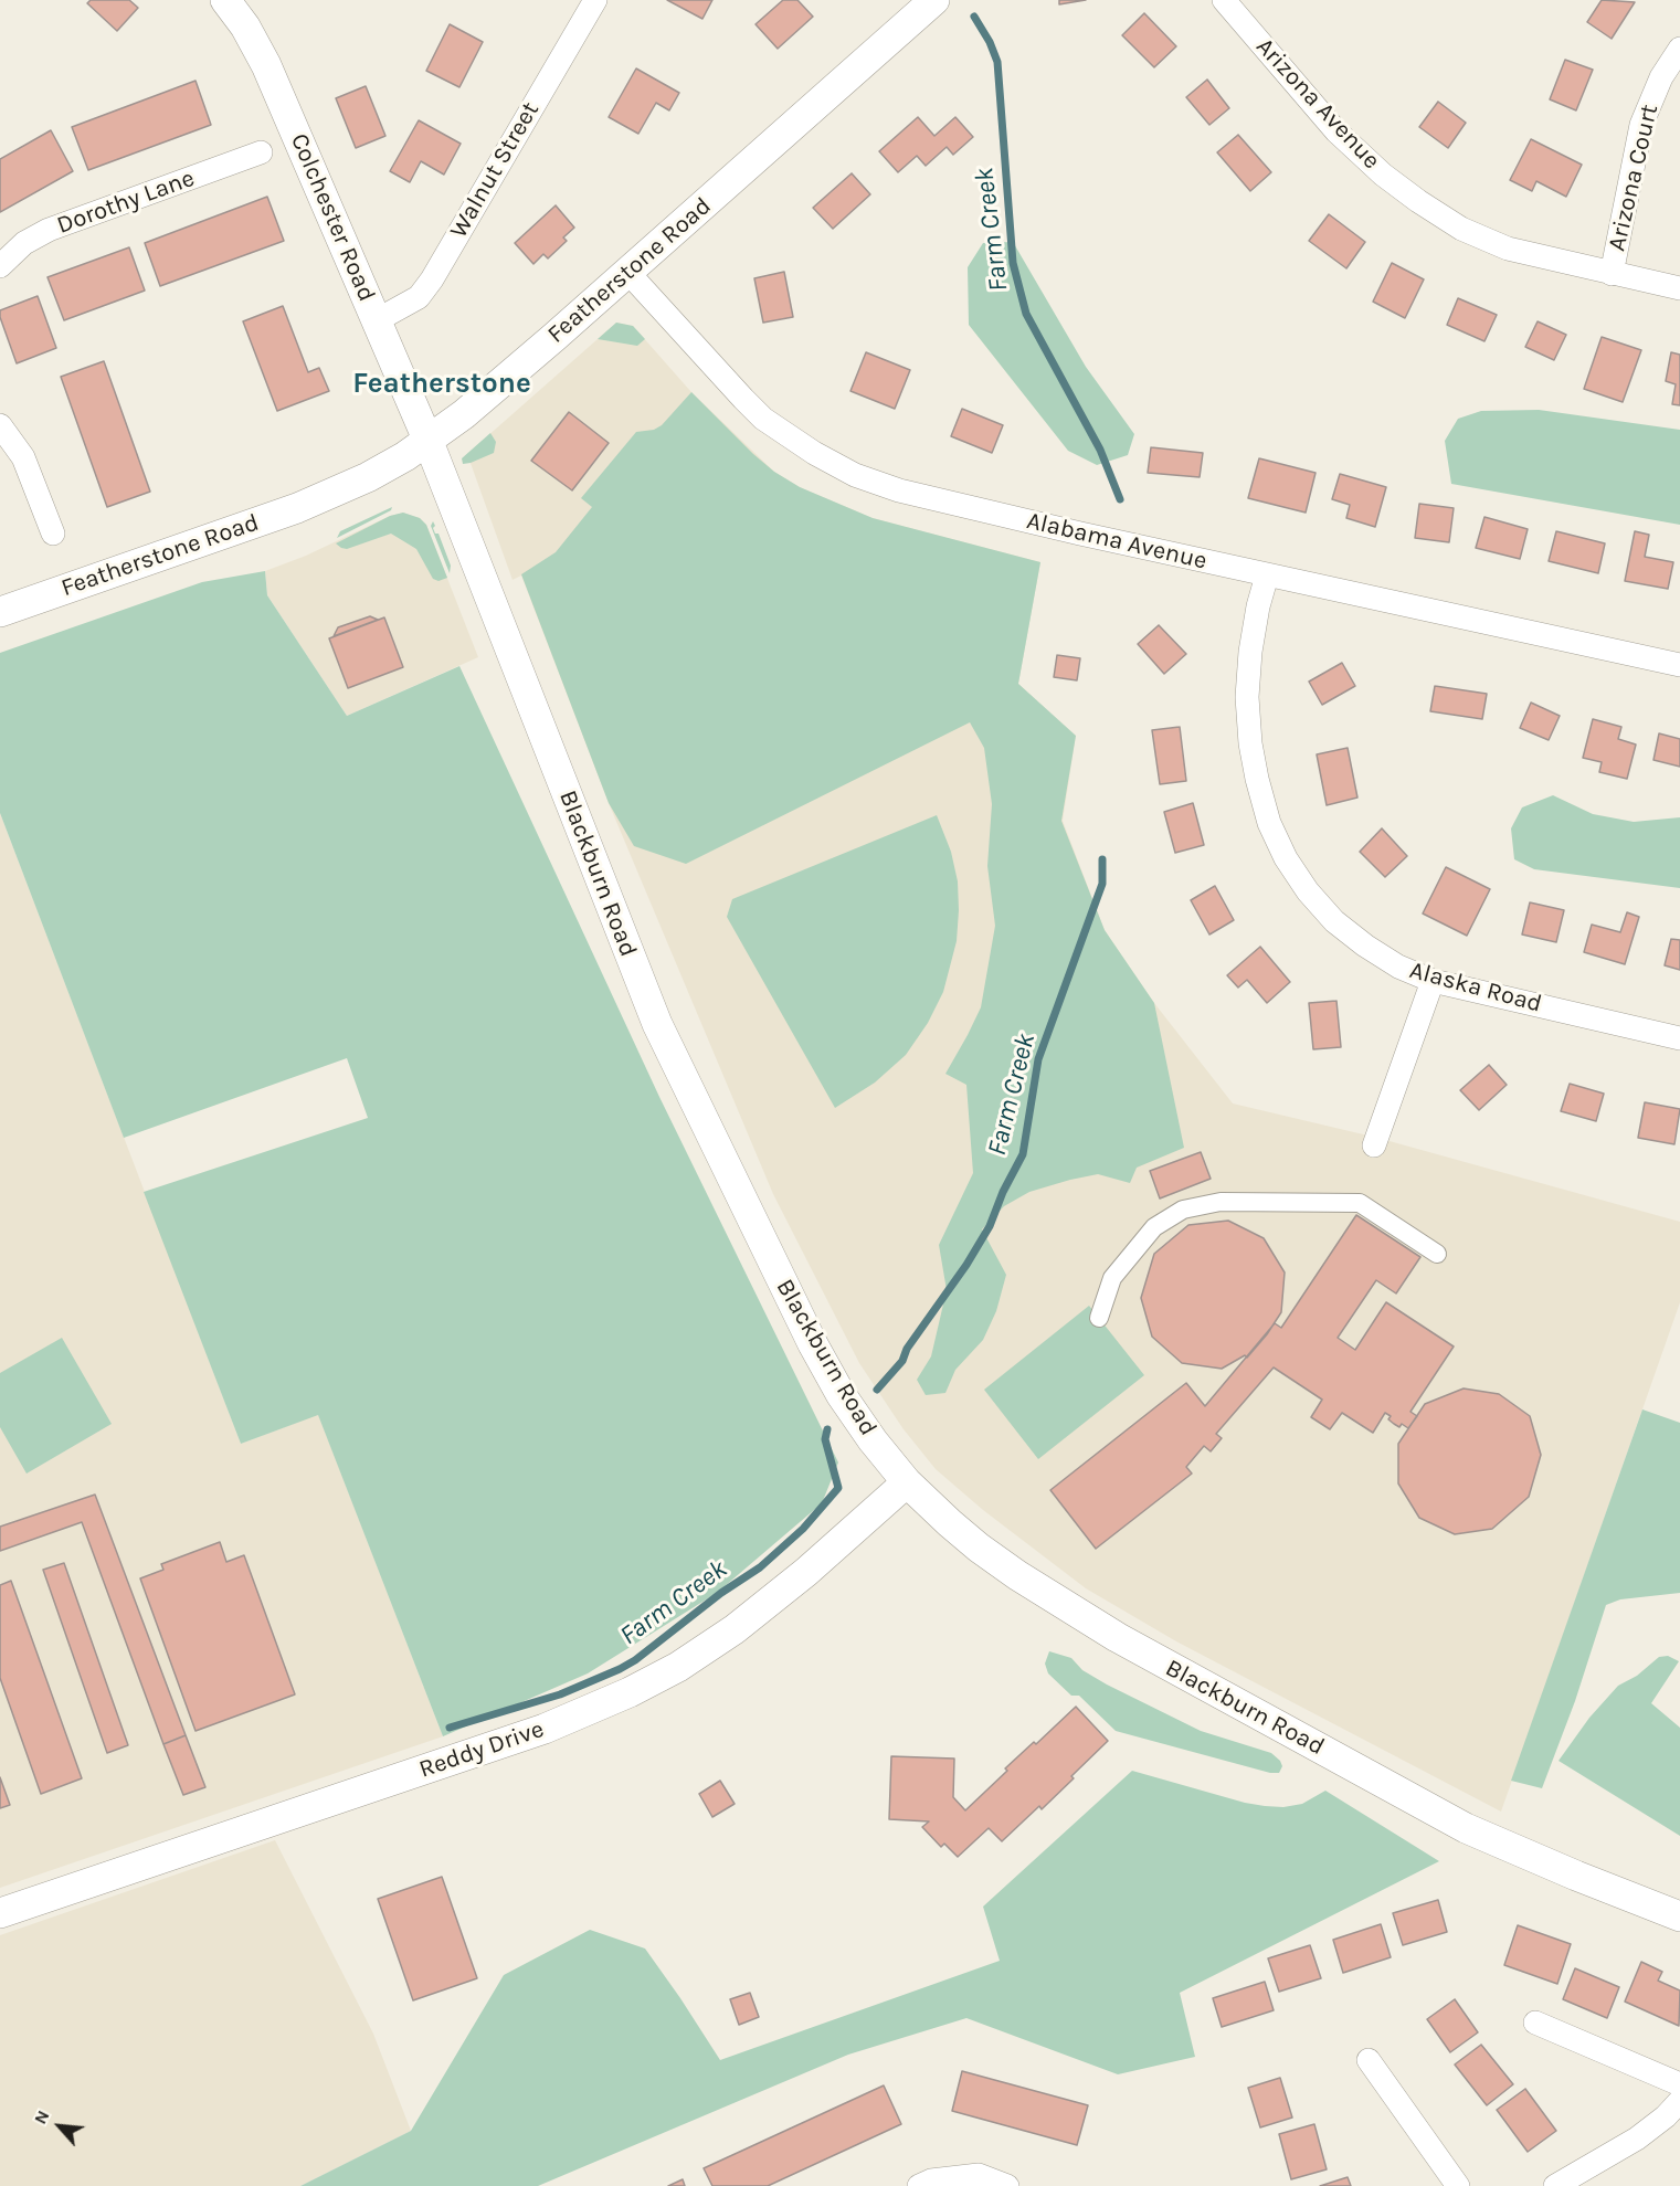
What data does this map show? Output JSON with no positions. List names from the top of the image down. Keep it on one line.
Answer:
{"streets":{"street":["Arizona Avenue","Walnut Street","Arizona Court","Dorothy Lane","Colchester Road","Featherstone Road","Alabama Avenue","Blackburn Road","Alaska Road","Reddy Drive"]},"crossings":[["Arizona Avenue","Arizona Court"],["Walnut Street","Colchester Road"],["Colchester Road","Featherstone Road"],["Colchester Road","Blackburn Road"],["Featherstone Road","Alabama Avenue"],["Featherstone Road","Blackburn Road"],["Alabama Avenue","Alaska Road"],["Blackburn Road","Reddy Drive"]],"districts":["Featherstone"],"water":["Farm Creek"],"north":"top left"}
